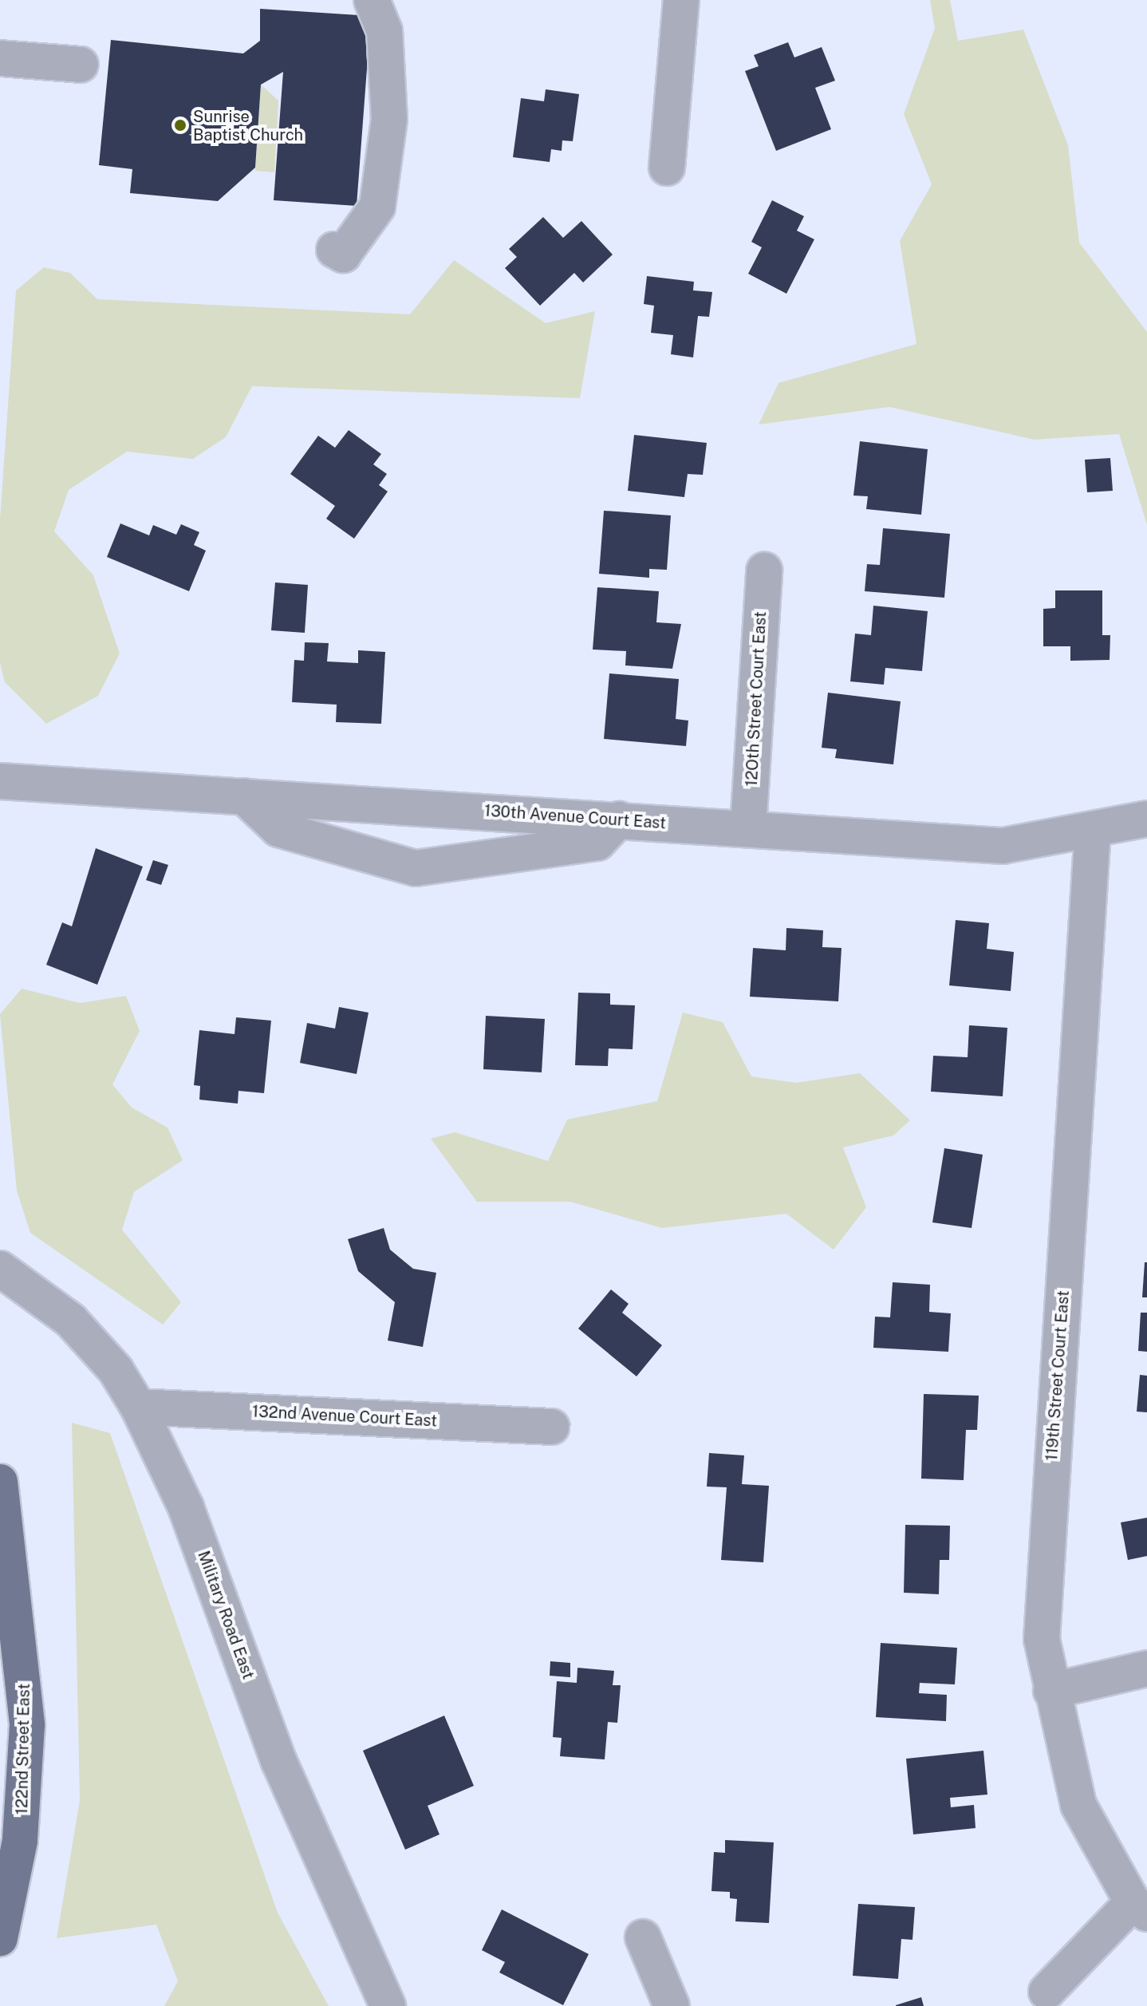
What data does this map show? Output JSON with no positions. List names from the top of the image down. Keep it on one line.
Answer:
{"streets":{"main road":["122nd Street East"],"street":["12Oth Street Court East","130th Avenue Court East","119th Street Court East","132nd Avenue Court East","Military Road East"]},"crossings":[["12Oth Street Court East","130th Avenue Court East"],["130th Avenue Court East","119th Street Court East"],["132nd Avenue Court East","Military Road East"]],"places":["Sunrise Baptist Church"]}
